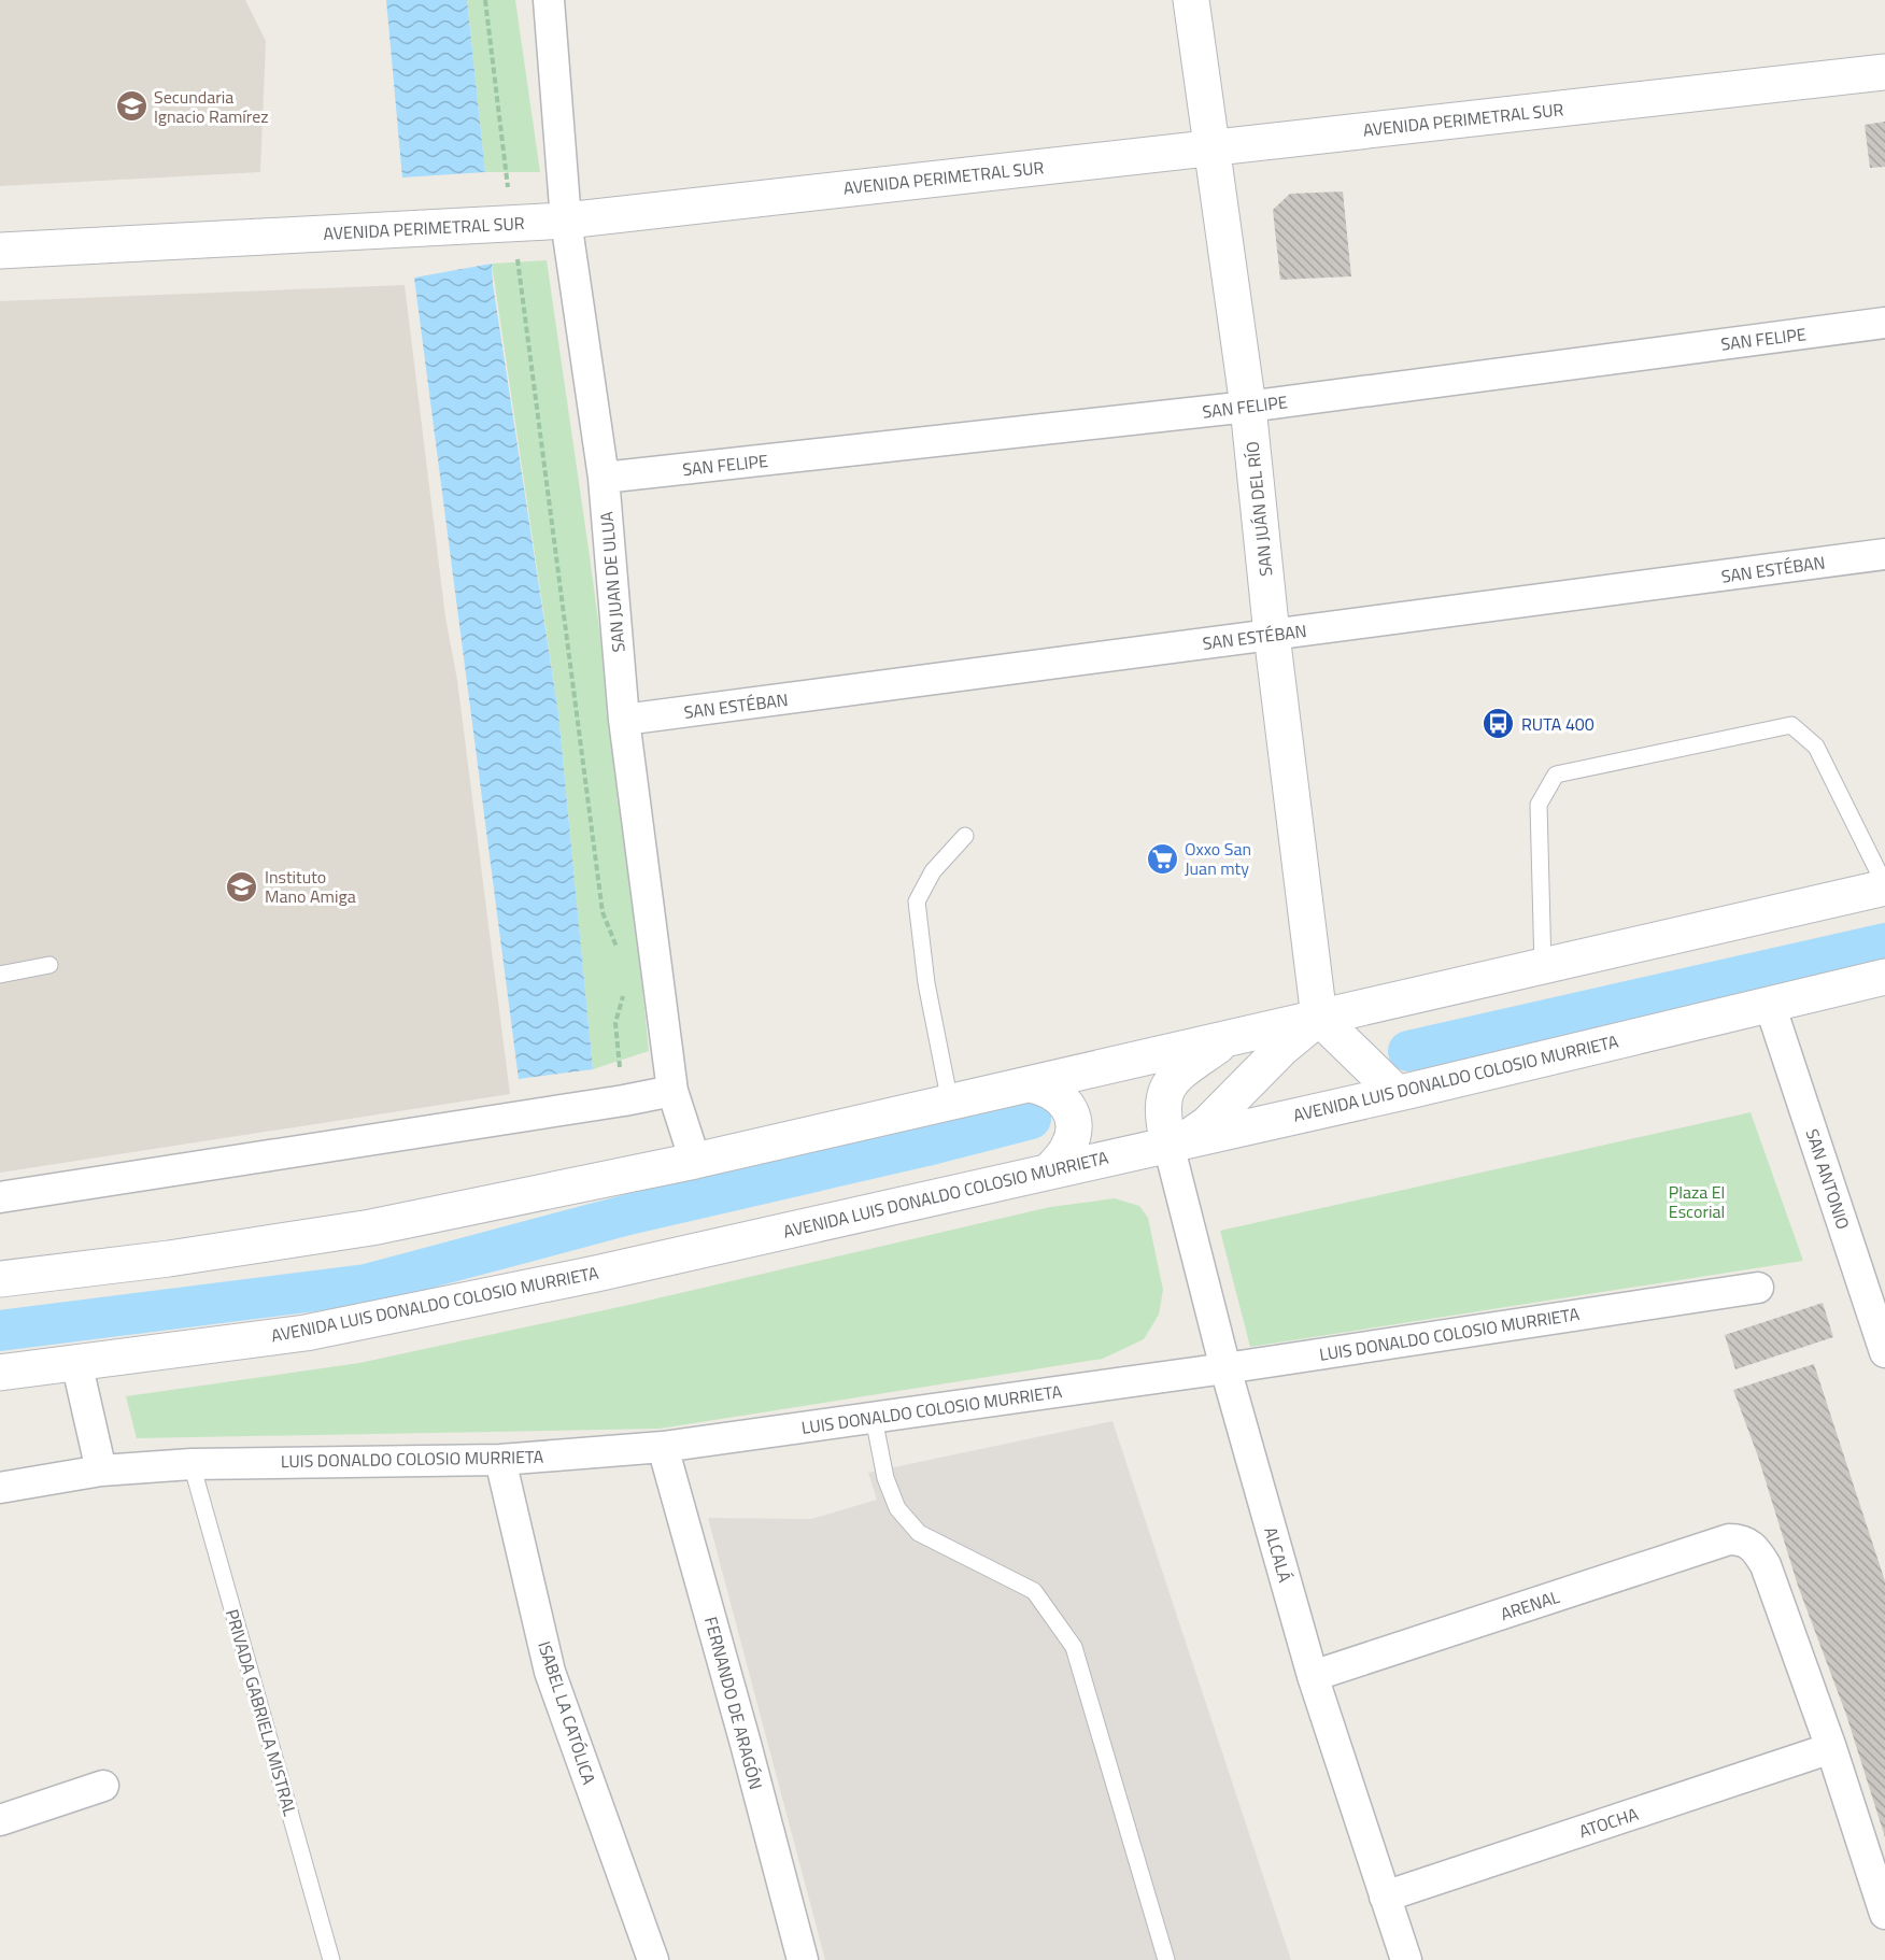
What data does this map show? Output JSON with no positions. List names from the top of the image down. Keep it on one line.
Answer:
{"streets":{"main road":["AVENIDA PERIMETRAL SUR","SAN JUÁN DEL RÍO","AVENIDA LUIS DONALDO COLOSIO MURRIETA"],"street":["SAN FELIPE","SAN ESTÉBAN","SAN JUAN DE ULUA","SAN ANTONIO","LUIS DONALDO COLOSIO MURRIETA","ALCALÁ","ARENAL","FERNANDO DE ARAGÓN","ISABEL LA CATÓLICA","ATOCHA"],"lane":["PRIVADA GABRIELA MISTRAL"]},"crossings":[["AVENIDA PERIMETRAL SUR","SAN JUÁN DEL RÍO"],["AVENIDA PERIMETRAL SUR","SAN JUAN DE ULUA"],["SAN FELIPE","SAN JUÁN DEL RÍO"],["SAN FELIPE","SAN JUAN DE ULUA"],["SAN JUÁN DEL RÍO","SAN ESTÉBAN"],["SAN ESTÉBAN","SAN JUAN DE ULUA"],["AVENIDA LUIS DONALDO COLOSIO MURRIETA","SAN ANTONIO"],["AVENIDA LUIS DONALDO COLOSIO MURRIETA","ALCALÁ"],["LUIS DONALDO COLOSIO MURRIETA","ALCALÁ"],["LUIS DONALDO COLOSIO MURRIETA","FERNANDO DE ARAGÓN"],["LUIS DONALDO COLOSIO MURRIETA","PRIVADA GABRIELA MISTRAL"],["LUIS DONALDO COLOSIO MURRIETA","ISABEL LA CATÓLICA"],["ALCALÁ","ARENAL"],["ALCALÁ","ATOCHA"],["ARENAL","ATOCHA"]],"parks":["Plaza El Escorial"],"places":{"school or university":["Secundaria Ignacio Ramírez","Instituto Mano Amiga"],"bus stop":["RUTA 400"],"supermarket":["Oxxo San Juan mty"]}}
